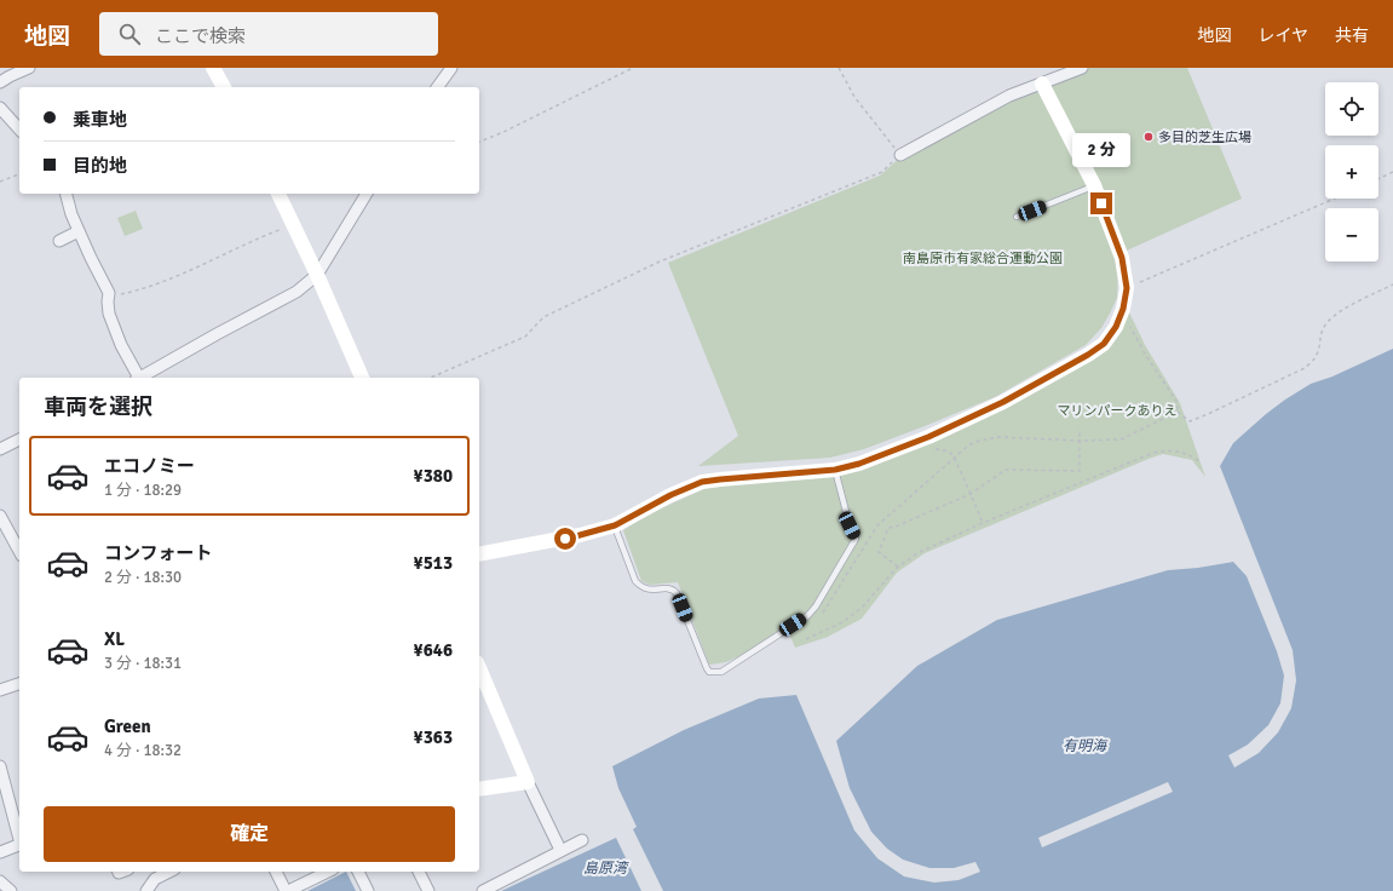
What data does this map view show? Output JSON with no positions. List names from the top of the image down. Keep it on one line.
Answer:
{"water":["有明海","島原湾"],"parks":["南島原市有家総合運動公園","マリンパークありえ"],"places":["多目的芝生広場"],"page":{"header":"地図","search":"ここで検索","nav":["地図","レイヤ","共有"],"map_buttons":["+","−"],"banner":["乗車地","目的地"],"bubble":"2 分","heading":"車両を選択","list":[{"name":"エコノミー","note":"1 分 · 18:29","value":"¥380"},{"name":"コンフォート","note":"2 分 · 18:30","value":"¥513"},{"name":"XL","note":"3 分 · 18:31","value":"¥646"},{"name":"Green","note":"4 分 · 18:32","value":"¥363"}],"buttons":"確定"}}
